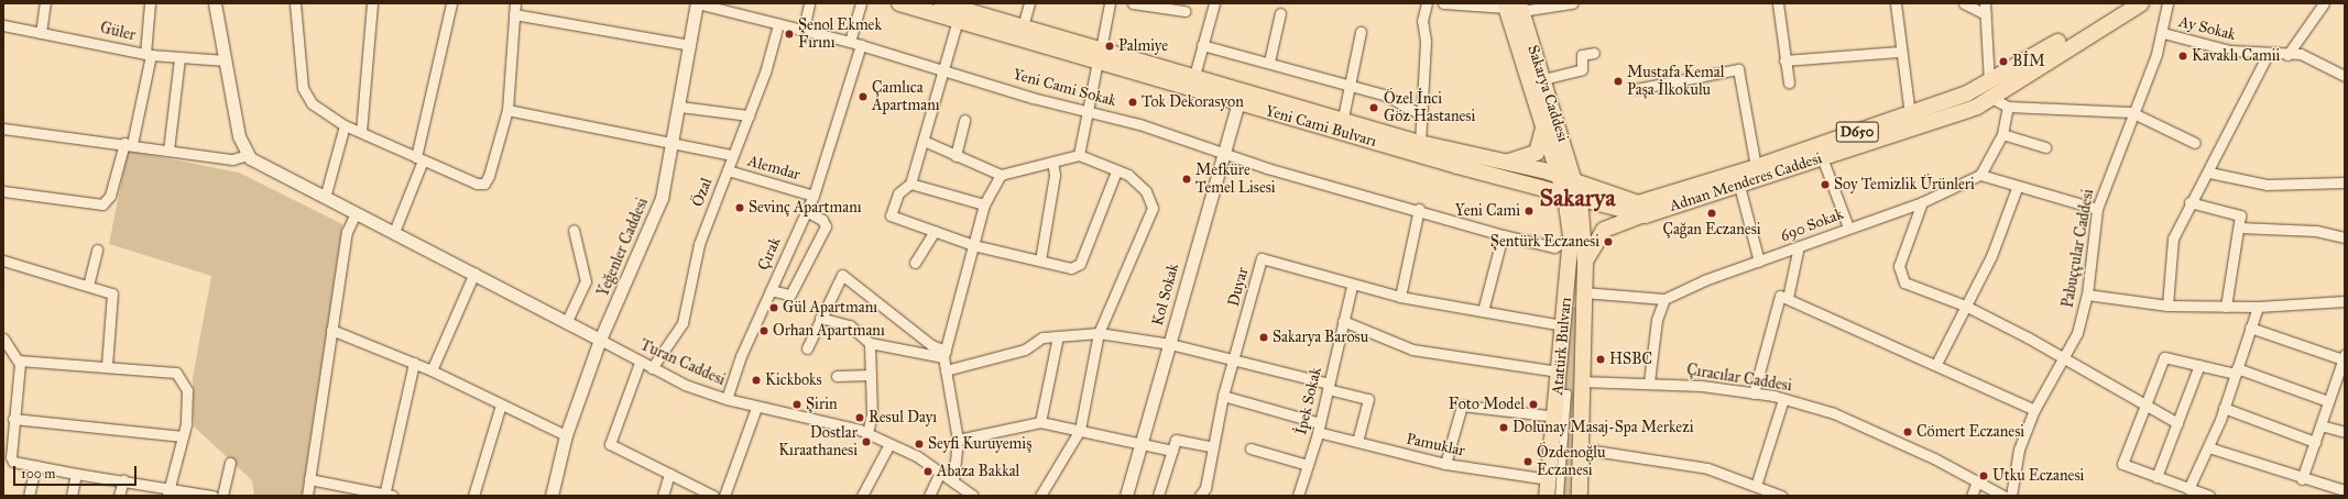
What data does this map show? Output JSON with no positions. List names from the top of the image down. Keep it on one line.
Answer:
{"streets":{"main road":["Sakarya Caddesi","Yeni Cami Bulvarı","D650","Adnan Menderes Caddesi","Atatürk Bulvarı"],"street":["Ay Sokak","Güler","Yeni Cami Sokak","Alemdar","Özal","690 Sokak","Yeğenler Caddesi","Pabuççular Caddesi","Çırak","Duyar","Kol Sokak","Turan Caddesi","Çıracılar Caddesi","İpek Sokak","Pamuklar"]},"crossings":[["Ay Sokak","Pabuççular Caddesi"],["Yeni Cami Sokak","Özal"],["Yeni Cami Sokak","Yeğenler Caddesi"],["Yeni Cami Sokak","Çırak"],["Yeni Cami Sokak","Kol Sokak"],["Yeni Cami Sokak","Atatürk Bulvarı"],["Sakarya Caddesi","Yeni Cami Bulvarı"],["Sakarya Caddesi","Adnan Menderes Caddesi"],["Sakarya Caddesi","Atatürk Bulvarı"],["Yeni Cami Bulvarı","Adnan Menderes Caddesi"],["Yeni Cami Bulvarı","Kol Sokak"],["Yeni Cami Bulvarı","Atatürk Bulvarı"],["Alemdar","Özal"],["Alemdar","Çırak"],["Adnan Menderes Caddesi","Atatürk Bulvarı"],["Özal","Turan Caddesi"],["Yeğenler Caddesi","Turan Caddesi"],["Çırak","Turan Caddesi"],["Duyar","Atatürk Bulvarı"],["Duyar","İpek Sokak"],["Duyar","Pamuklar"],["Atatürk Bulvarı","Çıracılar Caddesi"],["Atatürk Bulvarı","Pamuklar"],["İpek Sokak","Pamuklar"]],"districts":["Sakarya"],"places":["Şenol Ekmek Fırını","Palmiye","Kavaklı Camii","BİM","Mustafa Kemal Paşa İlkokulu","Çamlıca Apartmanı","Tok Dekorasyon","Özel İnci Göz Hastanesi","Mefküre Temel Lisesi","Soy Temizlik Ürünleri","Sevinç Apartmanı","Yeni Cami","Çağan Eczanesi","Şentürk Eczanesi","Gül Apartmanı","Orhan Apartmanı","Sakarya Barosu","HSBC","Kickboks","Şirin","Foto Model","Resul Dayı","Dolunay Masaj-Spa Merkezi","Cömert Eczanesi","Dostlar Kıraathanesi","Seyfi Kuruyemiş","Özdenoğlu Eczanesi","Abaza Bakkal","Utku Eczanesi"],"scale_bar":"100 m"}
